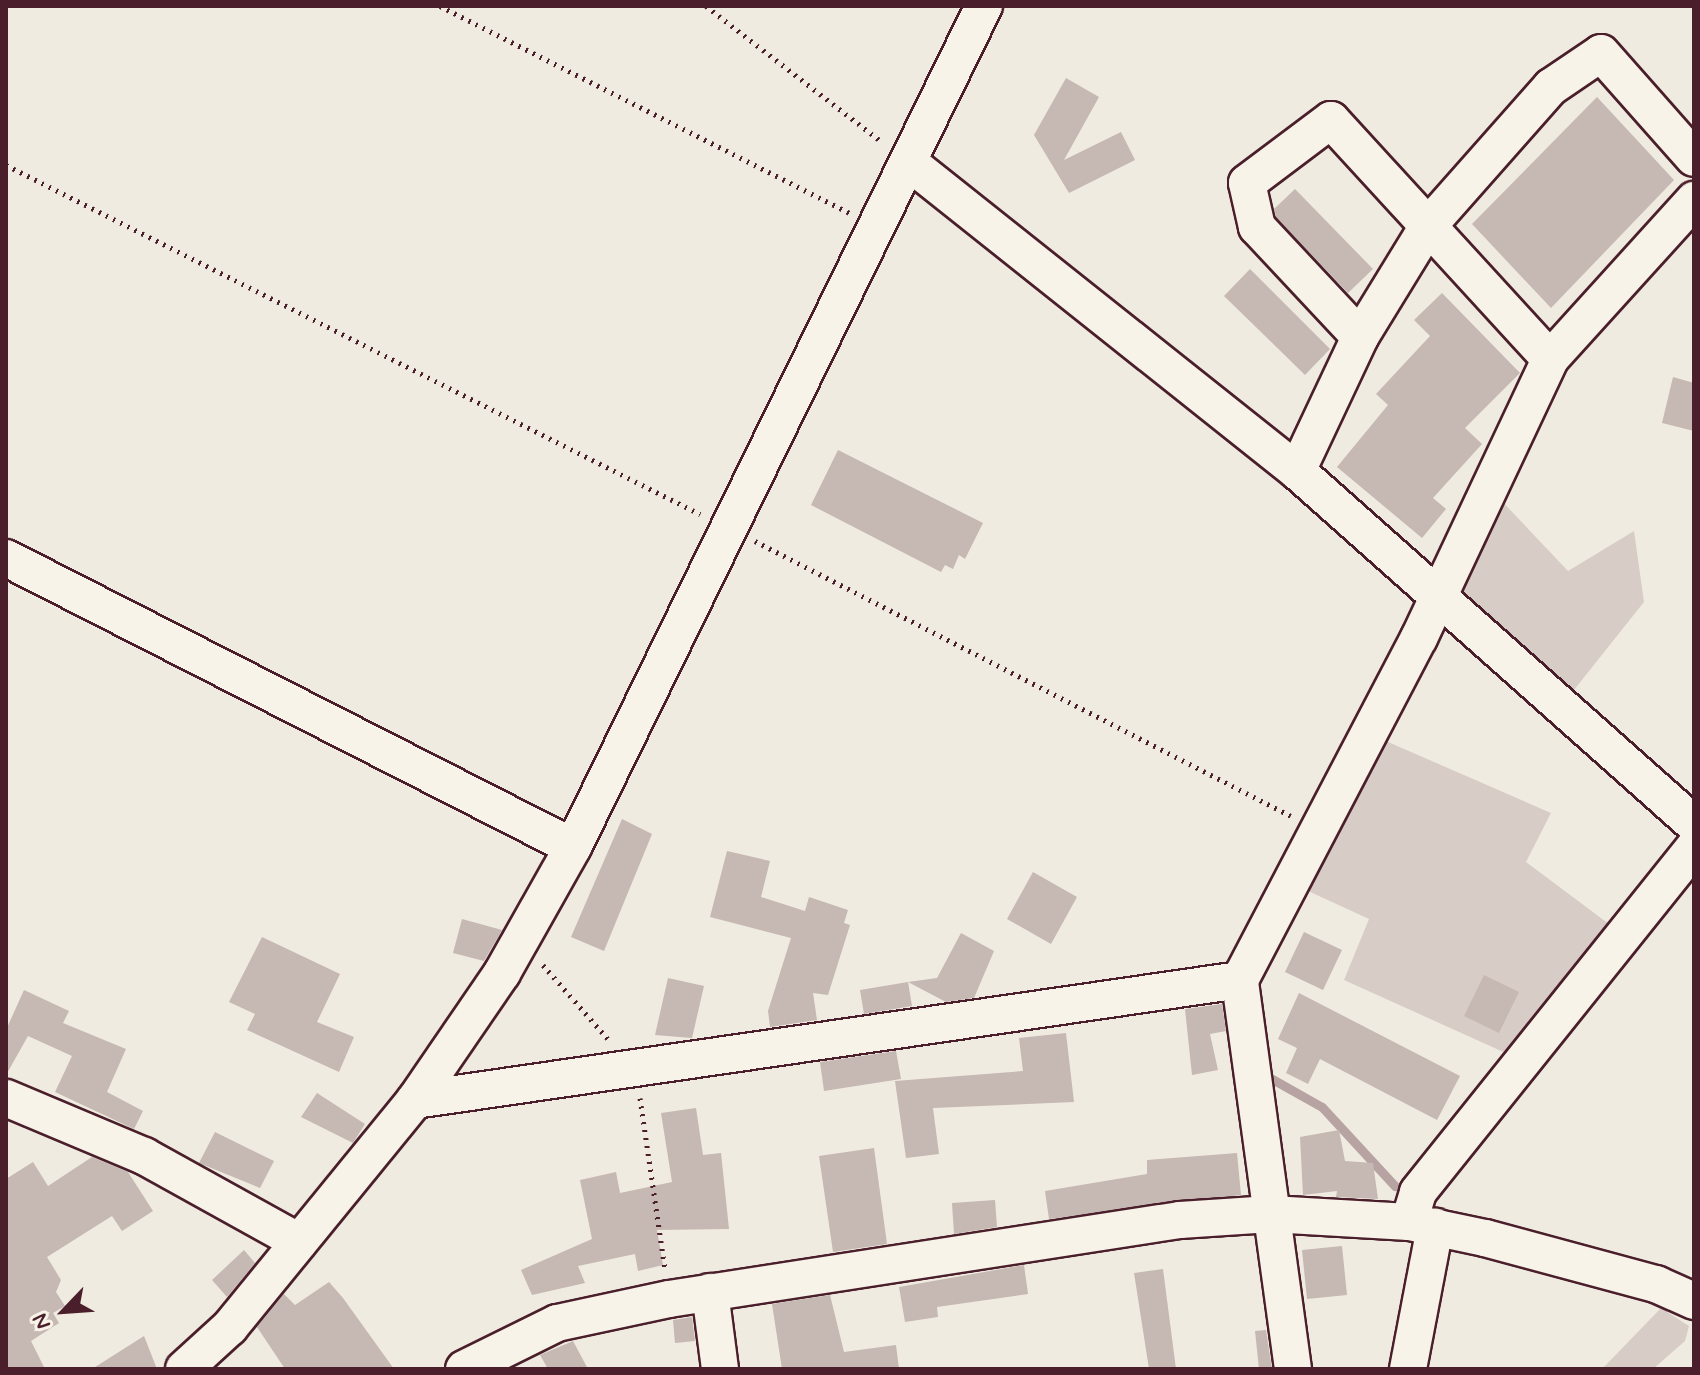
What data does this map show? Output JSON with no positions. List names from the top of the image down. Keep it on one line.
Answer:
{"north":"bottom left"}
